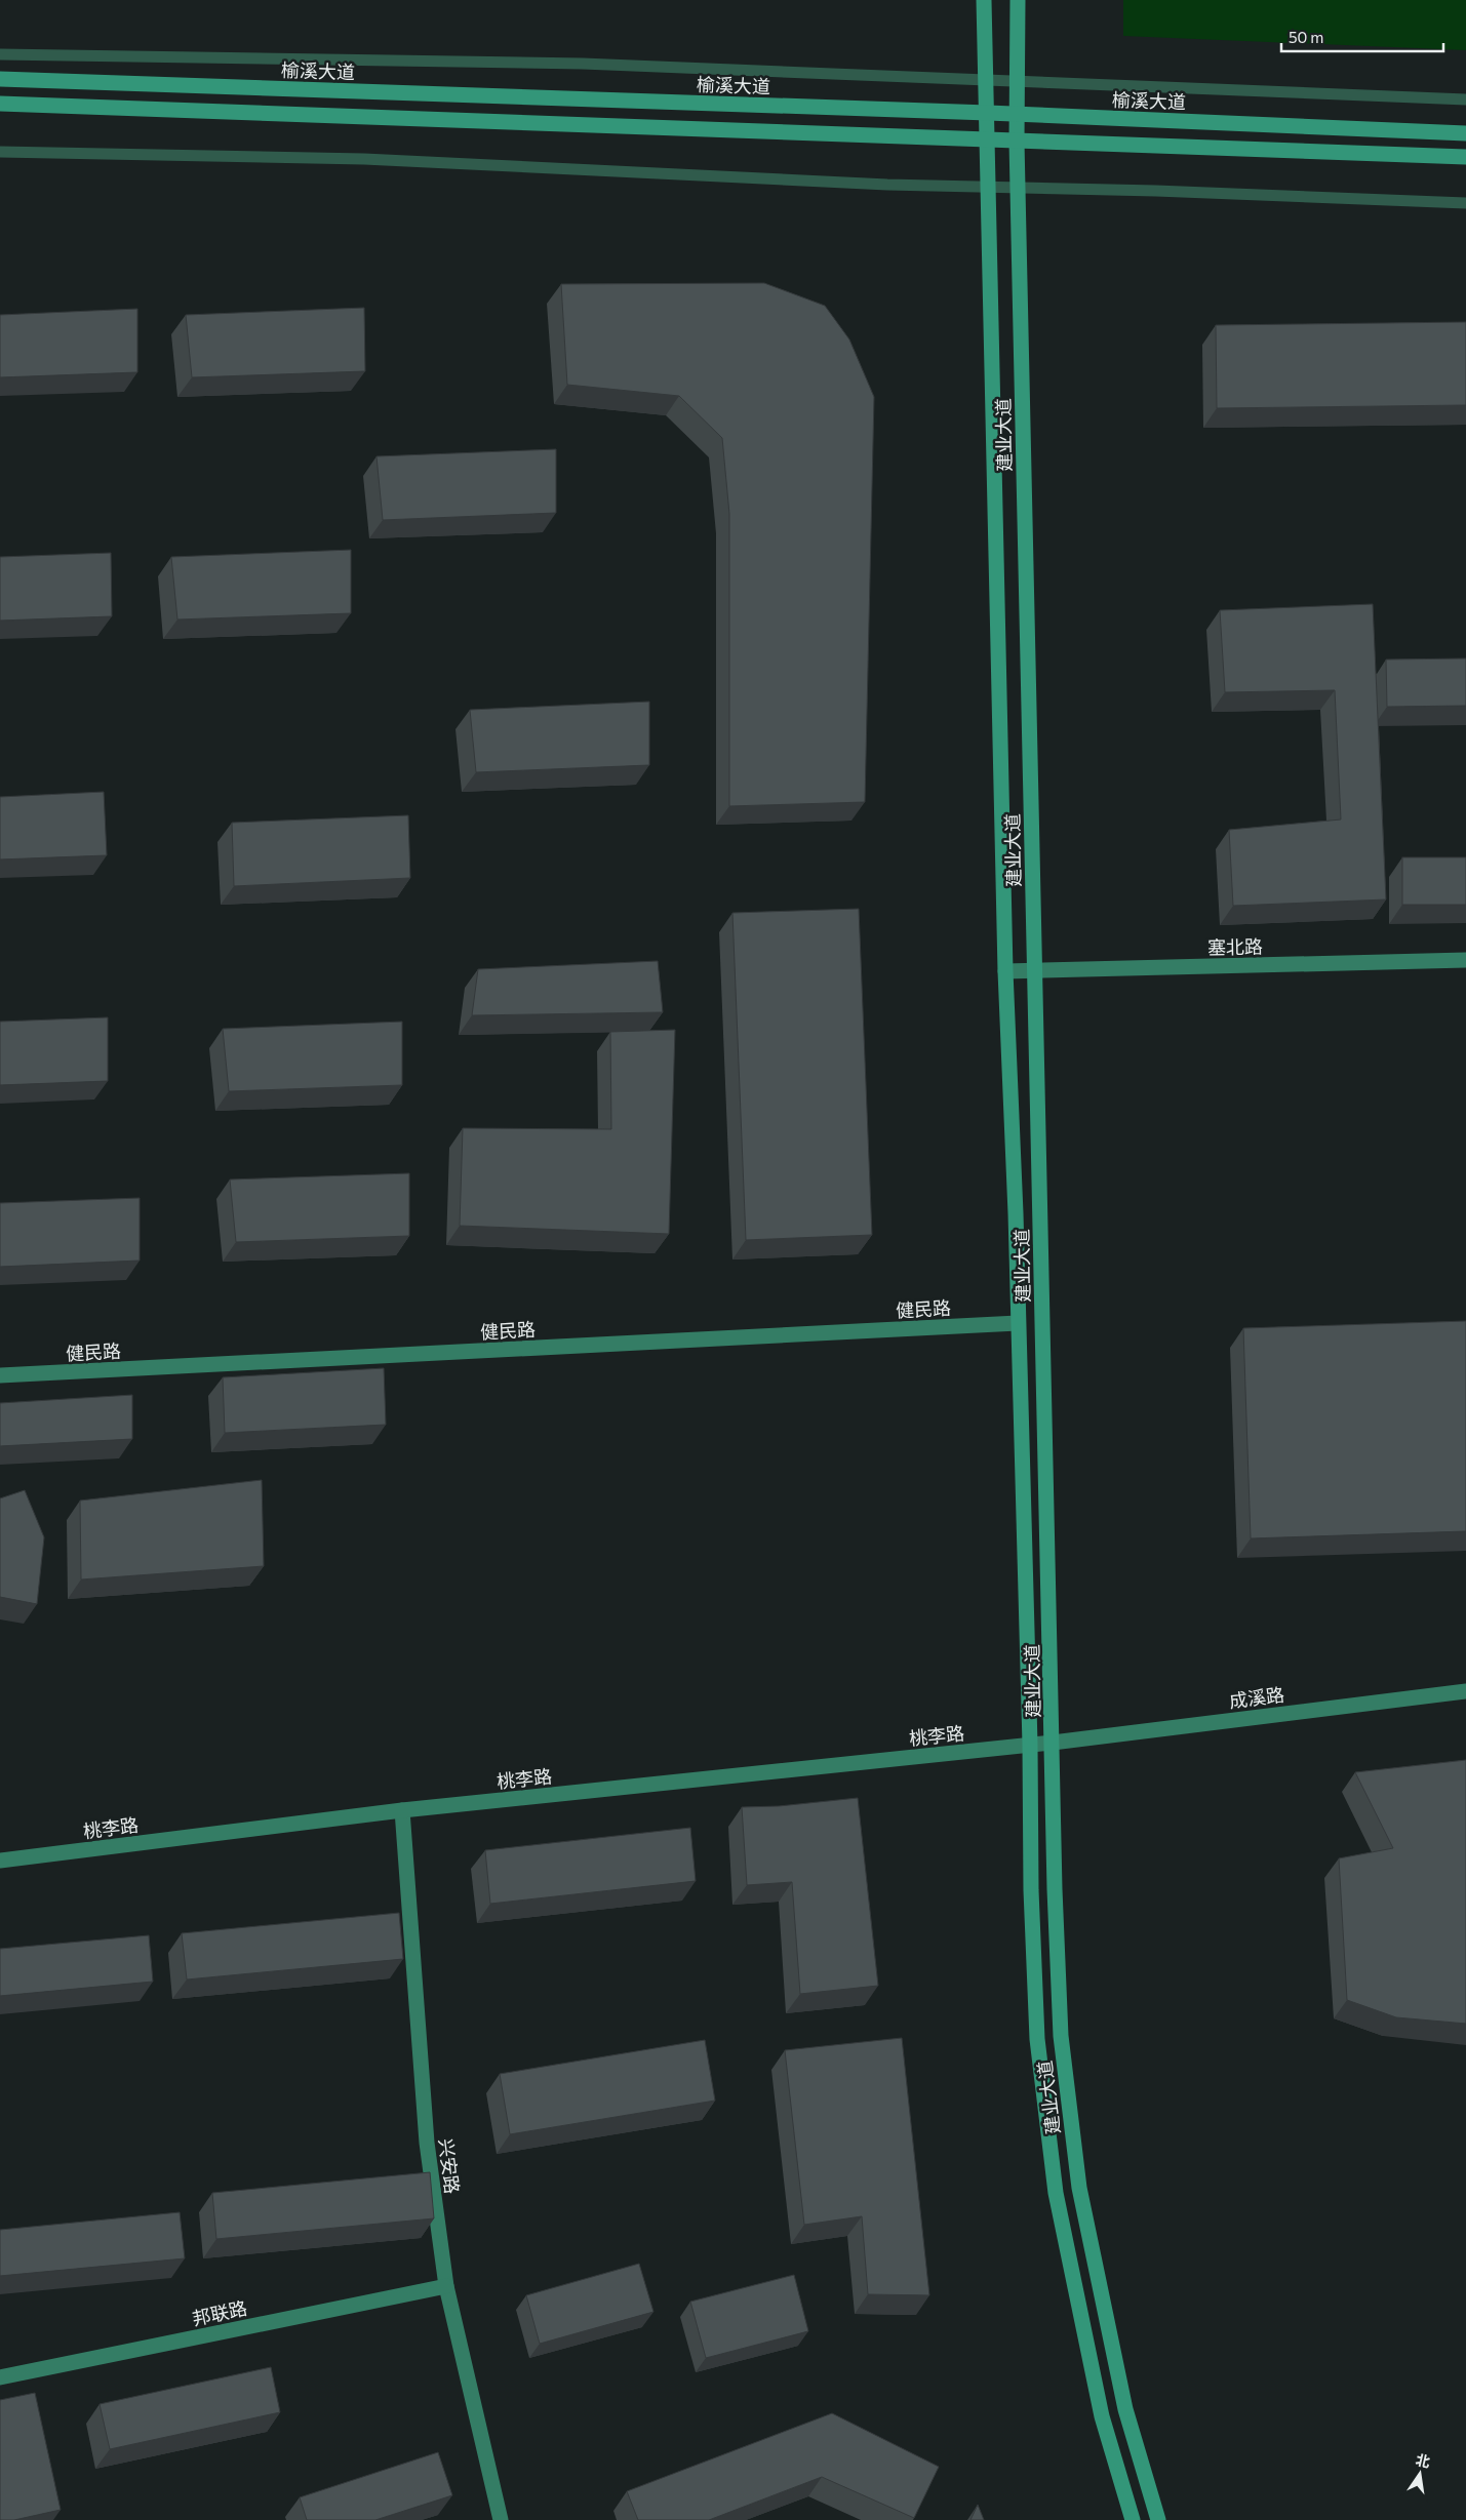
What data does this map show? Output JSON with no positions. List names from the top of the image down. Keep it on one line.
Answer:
{"streets":{"main road":["榆溪大道","建业大道"],"street":["塞北路","健民路","成溪路","桃李路","兴安路","邦联路"]},"crossings":[["榆溪大道","建业大道"],["建业大道","塞北路"],["建业大道","健民路"],["建业大道","成溪路"],["建业大道","桃李路"],["成溪路","桃李路"],["桃李路","兴安路"],["兴安路","邦联路"]],"scale_bar":"50 m","north":"top"}
